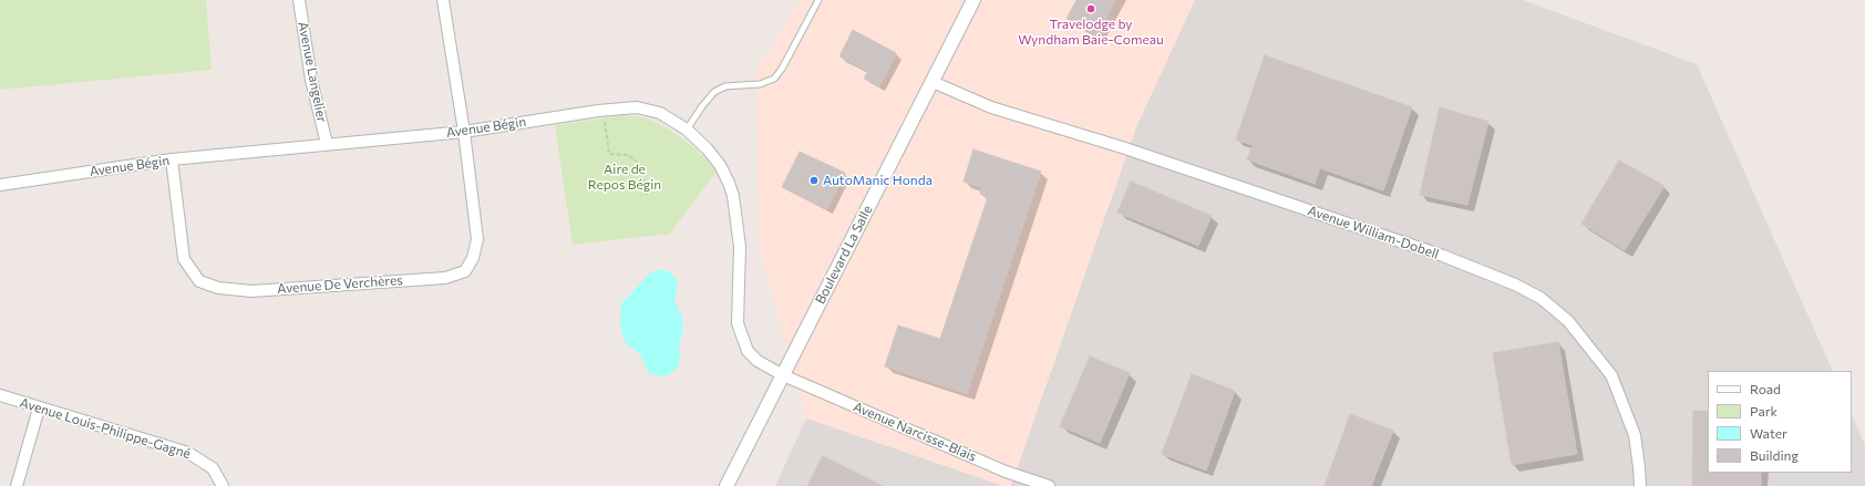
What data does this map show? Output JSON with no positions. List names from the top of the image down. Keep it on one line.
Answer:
{"streets":{"street":["Avenue Langelier","Avenue Bégin","Avenue William-Dobell","Boulevard La Salle","Avenue De Verchères","Avenue Louis-Philippe-Gagné","Avenue Narcisse-Blais"]},"crossings":[["Avenue Langelier","Avenue Bégin"],["Avenue Bégin","Boulevard La Salle"],["Avenue Bégin","Avenue De Verchères"],["Avenue Bégin","Avenue Narcisse-Blais"],["Avenue William-Dobell","Boulevard La Salle"],["Boulevard La Salle","Avenue Narcisse-Blais"]],"parks":["Aire de Repos Bégin"],"places":["Travelodge by Wyndham Baie-Comeau","AutoManic Honda"],"legend":["Road","Park","Water","Building"]}
